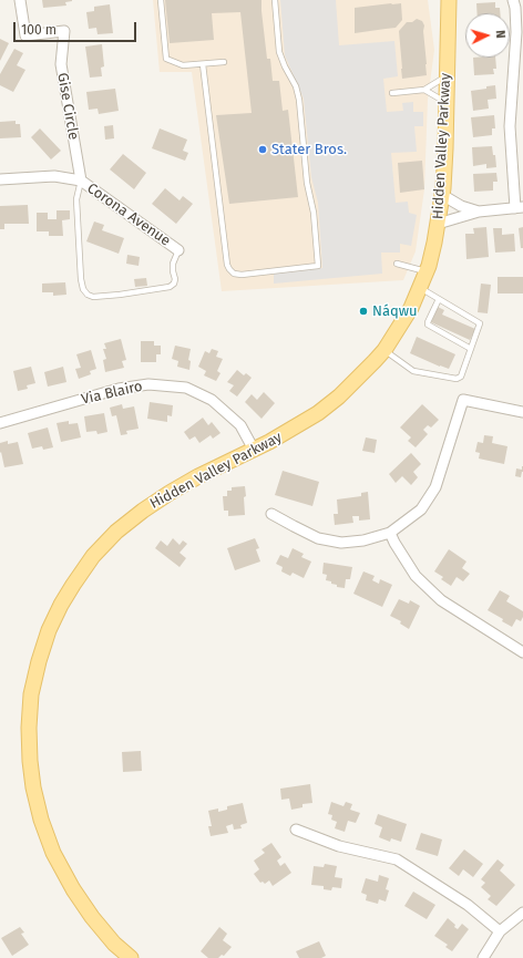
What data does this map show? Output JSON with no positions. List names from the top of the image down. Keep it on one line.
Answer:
{"streets":{"main road":["Hidden Valley Parkway"],"street":["Gise Circle","Corona Avenue","Via Blairo"]},"crossings":[["Gise Circle","Corona Avenue"],["Hidden Valley Parkway","Via Blairo"]],"places":["Stater Bros.","Náqwu"],"scale_bar":"100 m","north":"right"}
